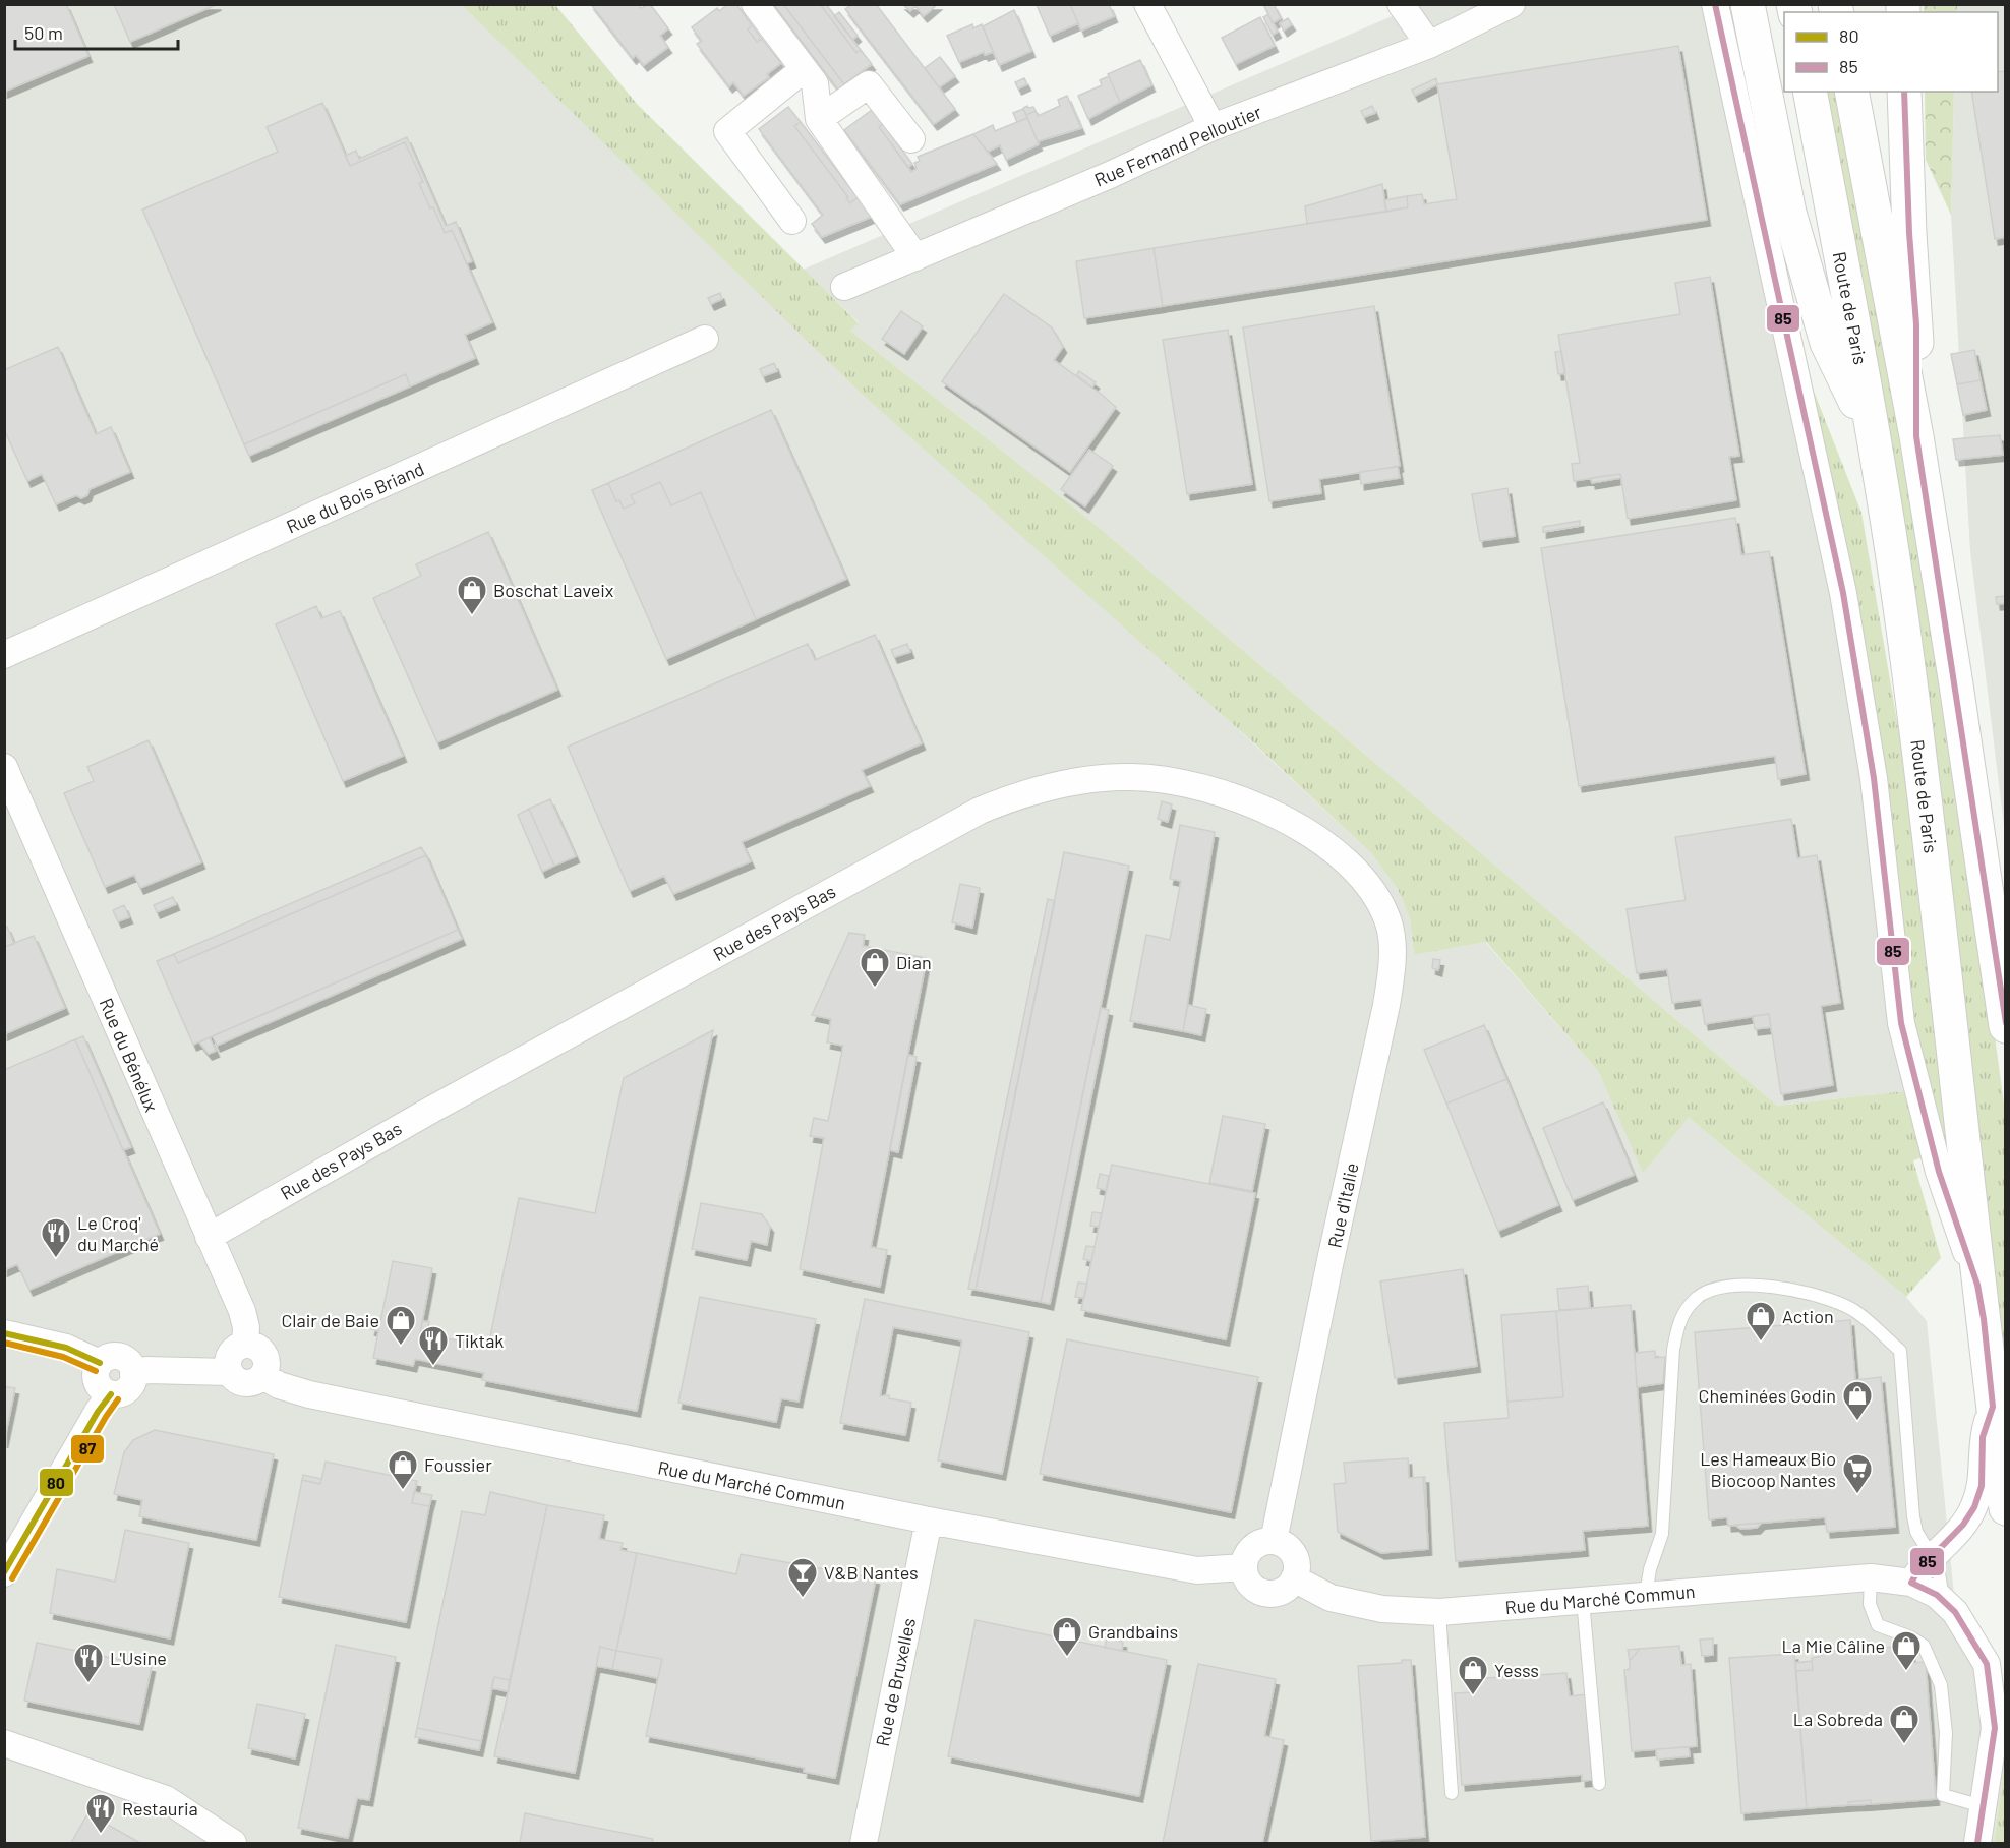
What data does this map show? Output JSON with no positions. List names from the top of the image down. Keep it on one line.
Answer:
{"streets":{"main road":["Route de Paris"],"street":["Rue Fernand Pelloutier","Rue du Bois Briand","Rue des Pays Bas","Rue du Bénélux","Rue d'Italie","Rue du Marché Commun","Rue de Bruxelles"]},"crossings":[["Rue des Pays Bas","Rue du Bénélux"],["Rue des Pays Bas","Rue d'Italie"],["Rue du Bénélux","Rue du Marché Commun"],["Rue d'Italie","Rue du Marché Commun"],["Rue du Marché Commun","Rue de Bruxelles"]],"places":{"shop":["Boschat Laveix","Dian","Action","Clair de Baie","Cheminées Godin","Foussier","Grandbains","La Mie Câline","Yesss","La Sobreda"],"restaurant":["Le Croq' du Marché","Tiktak","L'Usine","Restauria"],"supermarket":["Les Hameaux Bio Biocoop Nantes"],"bar":["V&B Nantes"]},"lines":["transit line 85","transit line 80","transit line 87"],"legend":["80","85"],"scale_bar":"50 m"}
